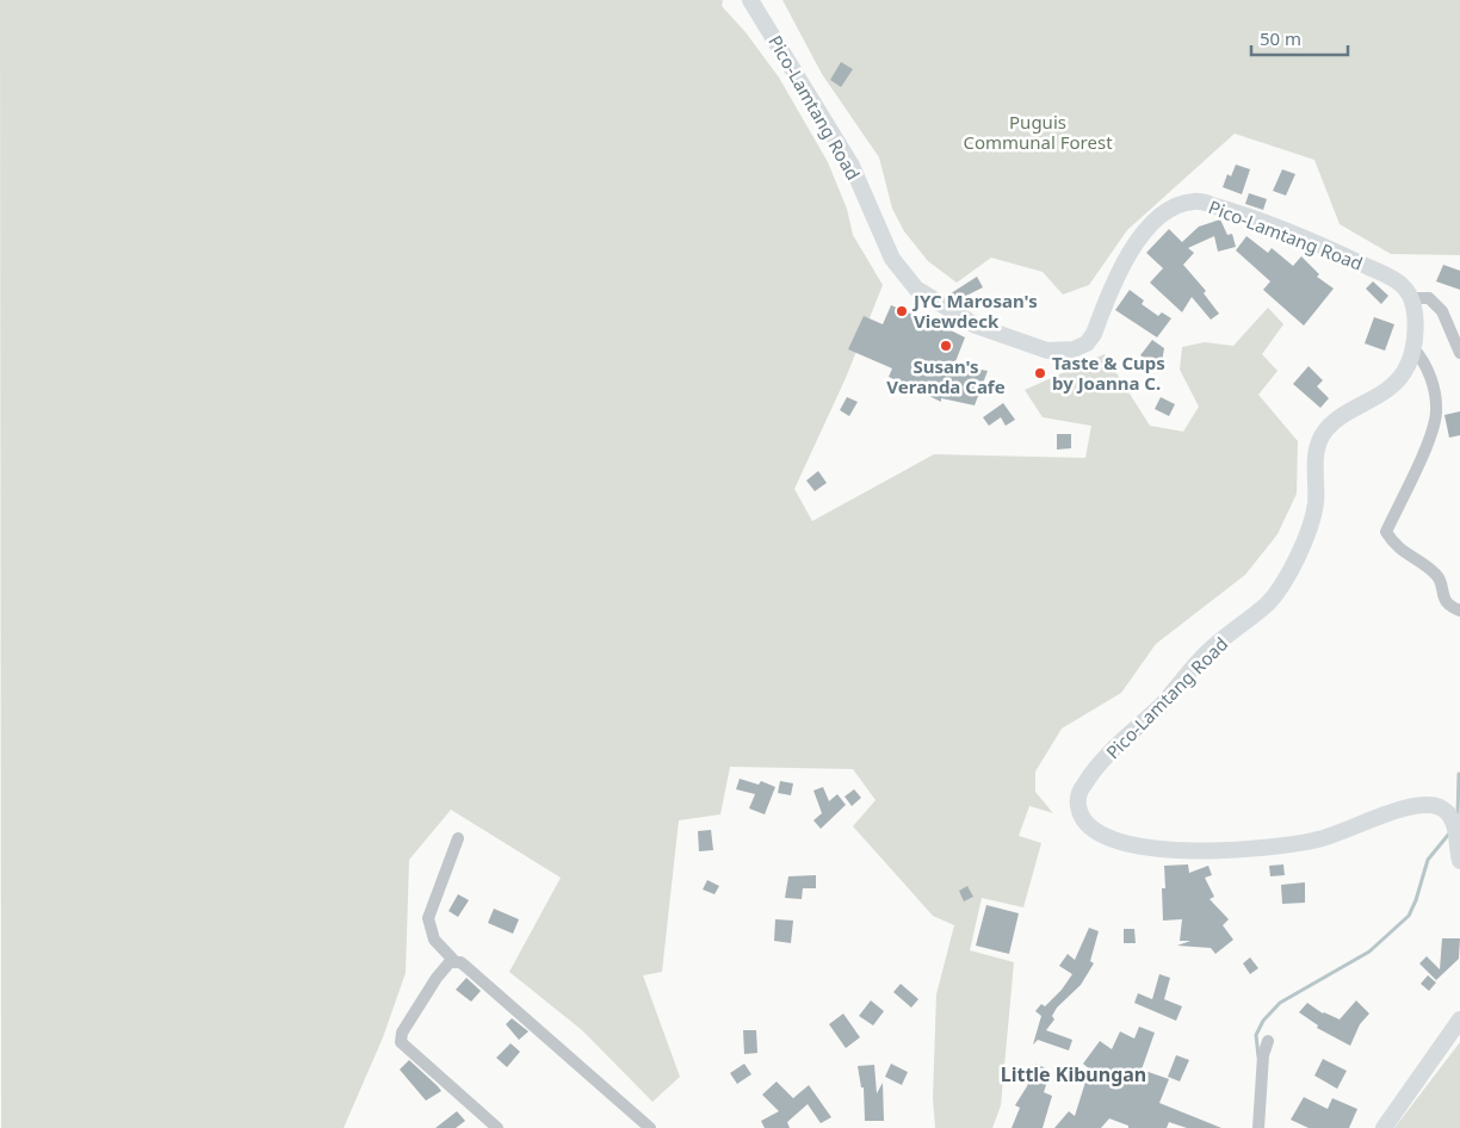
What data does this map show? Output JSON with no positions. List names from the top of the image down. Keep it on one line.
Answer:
{"streets":{"main road":["Pico-Lamtang Road"]},"districts":["Little Kibungan"],"parks":["Puguis Communal Forest"],"places":["JYC Marosan's Viewdeck","Susan's Veranda Cafe","Taste & Cups by Joanna C."],"scale_bar":"50 m"}
